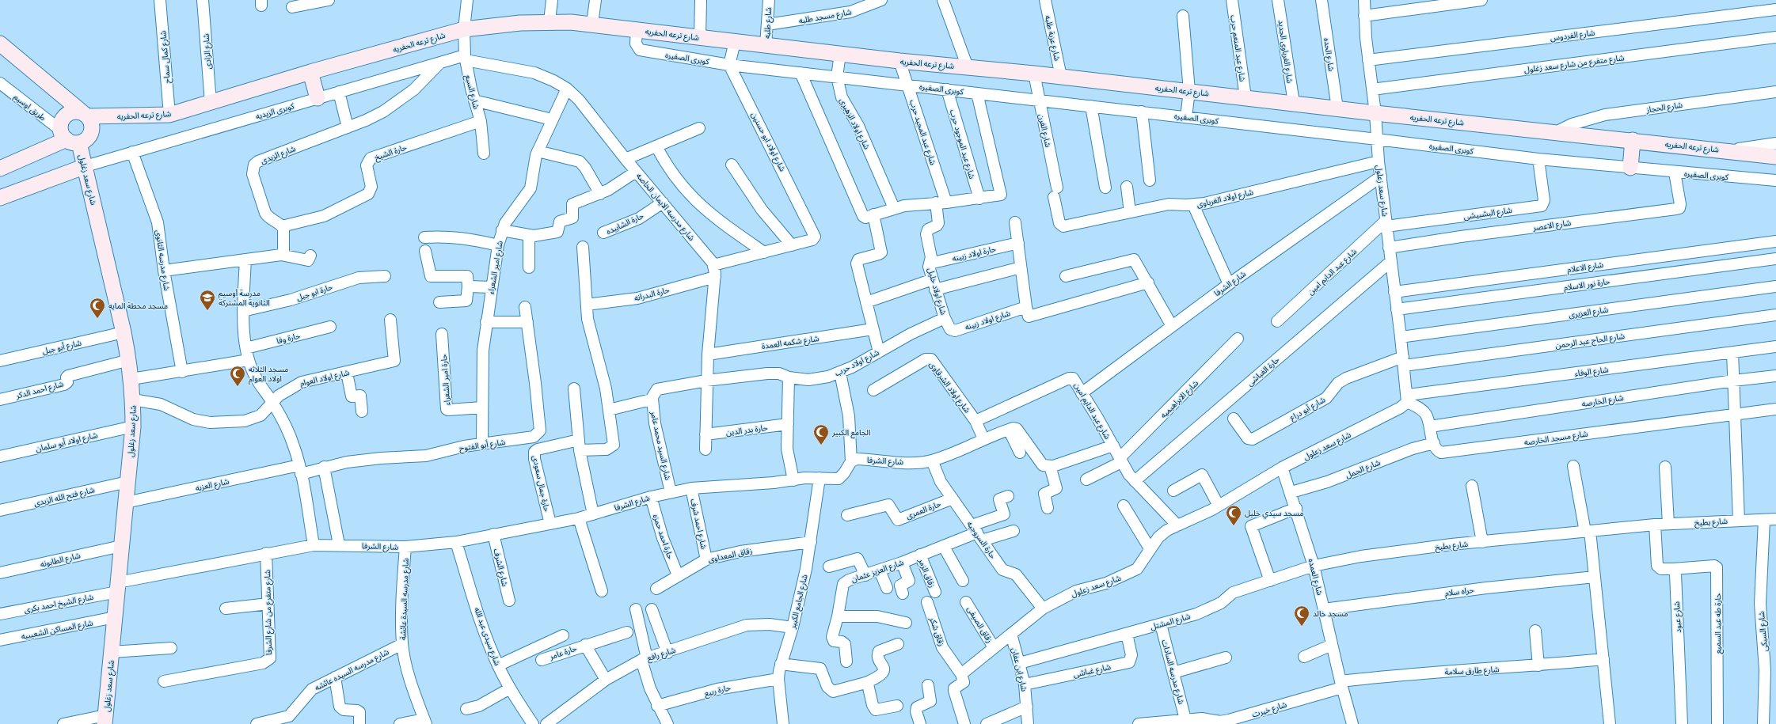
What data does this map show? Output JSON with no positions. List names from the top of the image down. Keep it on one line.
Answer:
{"streets":{"street":["شارع مسجد طلبه","شارع طلبه","شارع ترعه الحفريه","شارع الفردوس","شارع عزبة طلبه","شارع عبد المنعم حرب","شارع الزادى","شارع الغرباوى الجديد","شارع الحده","شارع كمال سماح","كوبرى الصفيره","شارع متفرع من شارع سعد زغلول","شارع السبع","طريق اوسيم","شارع الحجاز","كوبرى الزيديه","شارع اولاد الزهيرى","شارع الفرن","شارع عبد المجيد حرب","شارع اولاد ابو حسنين","شارع عبد الموجود حرب","حارة الشيخ","شارع الزيدى","شارع سعد زغلول","شارع سعد زعلول","شارع اولاد الغرباوى","شارع مدرسه الايمان الخاصه","شارع البشبيشى","حارة الشابيده","شارع الاعصر","حارة اولاد زبينه","شارع مدرسه الثانوى","شارع الاعلام","شارع امير الشعراء","شارع عبد الدايم امين","شارع الشرفا","حارة نور الاسلام","شارع اولاد خليل","حارة ابو جبل","حارة البدرانه","شارع العزيرى","شارع اولاد زبينه","حارة وفا","شارع الحاج عبد الرحمن","شارع شكمه العمدة","شارع أبو جبل","شارع اولاد حرب","حارة الغباشى","شارع الوفاء","شارع اولاد العوام","حارة امير الشعراء","شارع اولاد الشرقاوى","شارع احمد الدكر","شارع الابراهيميه","شارع الخارصه","شارع أبو دراع","حارة بدر الدين","شارع مسجد الخارصه","شارع اولاد أبو سلمان","شارع أبو الفتوح","شارع السيد محمد عامر","شارع الجمل","حارة جمال سعودى","شارع العزبه","شارع فتح الله الزيدى","حارة العمرى","شارع بطيخ","شارع احمد شرف","حارة احمد حمزه","حارة السروجيه","زقاق المعداوى","شارع الطابونه","شارع الشرف","شارع العزيز عثمان","زقاق الزمر","شارع العمده","حراه سلام","شارع مدرسه السيدة عائشة","شارع الجامع الكبير","شارع الشيخ احمد بكرى","شارع متفرع من شارع الشرفا","شارع عبود","شارع المشتل","حارة طه عبد السميع","زقاق الصيفى","شارع المساكن الشعيبيه","زقاق شكر","شارع السبكى","شارع سيدى عبد الله","حارة عامر","شارع رافع","شارع مدرسه السيده عائشه","شارع ابن عفان","شارع غباشى","شارع طارق سلامة","شارع مدرسه السادات","حارة ربيع","شارع خيرت"]},"crossings":[["شارع مسجد طلبه","شارع طلبه"],["شارع طلبه","شارع ترعه الحفريه"],["شارع ترعه الحفريه","شارع عزبة طلبه"],["شارع ترعه الحفريه","شارع عبد المنعم حرب"],["شارع ترعه الحفريه","شارع الزادى"],["شارع ترعه الحفريه","شارع الغرباوى الجديد"],["شارع ترعه الحفريه","شارع الحده"],["شارع ترعه الحفريه","شارع كمال سماح"],["شارع ترعه الحفريه","كوبرى الصفيره"],["شارع ترعه الحفريه","شارع السبع"],["شارع ترعه الحفريه","طريق اوسيم"],["شارع ترعه الحفريه","شارع الحجاز"],["شارع ترعه الحفريه","شارع اولاد الزهيرى"],["شارع ترعه الحفريه","شارع الفرن"],["شارع ترعه الحفريه","شارع عبد المجيد حرب"],["شارع ترعه الحفريه","شارع سعد زغلول"],["شارع ترعه الحفريه","شارع سعد زعلول"],["شارع الفردوس","شارع سعد زعلول"],["كوبرى الصفيره","شارع اولاد الزهيرى"],["كوبرى الصفيره","شارع الفرن"],["كوبرى الصفيره","شارع عبد المجيد حرب"],["كوبرى الصفيره","شارع اولاد ابو حسنين"],["كوبرى الصفيره","شارع عبد الموجود حرب"],["كوبرى الصفيره","شارع سعد زعلول"],["كوبرى الصفيره","شارع البشبيشى"],["كوبرى الصفيره","شارع الاعصر"],["شارع متفرع من شارع سعد زغلول","شارع سعد زعلول"],["شارع السبع","كوبرى الزيديه"],["شارع السبع","حارة الشيخ"],["شارع السبع","شارع مدرسه الايمان الخاصه"],["طريق اوسيم","شارع سعد زغلول"],["كوبرى الزيديه","شارع الزيدى"],["كوبرى الزيديه","شارع سعد زغلول"],["كوبرى الزيديه","شارع مدرسه الايمان الخاصه"],["كوبرى الزيديه","شارع مدرسه الثانوى"],["شارع الفرن","شارع اولاد الغرباوى"],["شارع عبد المجيد حرب","شارع اولاد خليل"],["حارة الشيخ","شارع الزيدى"],["شارع سعد زغلول","شارع الشرفا"],["شارع سعد زغلول","شارع أبو جبل"],["شارع سعد زغلول","شارع اولاد العوام"],["شارع سعد زغلول","شارع احمد الدكر"],["شارع سعد زغلول","شارع اولاد أبو سلمان"],["شارع سعد زغلول","شارع العزبه"],["شارع سعد زغلول","شارع فتح الله الزيدى"],["شارع سعد زغلول","شارع الطابونه"],["شارع سعد زغلول","شارع الشيخ احمد بكرى"],["شارع سعد زغلول","شارع المساكن الشعيبيه"],["شارع سعد زعلول","شارع اولاد الغرباوى"],["شارع سعد زعلول","شارع البشبيشى"],["شارع سعد زعلول","شارع الاعصر"],["شارع سعد زعلول","شارع الاعلام"],["شارع سعد زعلول","شارع عبد الدايم امين"],["شارع سعد زعلول","شارع الشرفا"],["شارع سعد زعلول","حارة نور الاسلام"],["شارع سعد زعلول","شارع العزيرى"],["شارع سعد زعلول","شارع الحاج عبد الرحمن"],["شارع سعد زعلول","حارة الغباشى"],["شارع سعد زعلول","شارع الوفاء"],["شارع سعد زعلول","شارع أبو دراع"],["شارع سعد زعلول","حارة السروجيه"],["شارع سعد زعلول","شارع العمده"],["شارع سعد زعلول","زقاق الصيفى"],["شارع سعد زعلول","زقاق شكر"],["شارع سعد زعلول","شارع ابن عفان"],["شارع مدرسه الايمان الخاصه","حارة الشابيده"],["شارع مدرسه الايمان الخاصه","شارع امير الشعراء"],["شارع البشبيشى","شارع عبد الدايم امين"],["حارة اولاد زبينه","شارع اولاد خليل"],["شارع امير الشعراء","حارة امير الشعراء"],["شارع امير الشعراء","شارع أبو الفتوح"],["شارع عبد الدايم امين","شارع الشرفا"],["شارع عبد الدايم امين","حارة الغباشى"],["شارع عبد الدايم امين","شارع اولاد الشرقاوى"],["شارع عبد الدايم امين","شارع الابراهيميه"],["شارع الشرفا","شارع اولاد الشرقاوى"],["شارع الشرفا","شارع السيد محمد عامر"],["شارع الشرفا","حارة جمال سعودى"],["شارع الشرفا","شارع احمد شرف"],["شارع الشرفا","حارة احمد حمزه"],["شارع الشرفا","حارة السروجيه"],["شارع الشرفا","شارع الشرف"],["شارع الشرفا","شارع مدرسه السيدة عائشة"],["شارع الشرفا","شارع الجامع الكبير"],["شارع الشرفا","شارع الشيخ احمد بكرى"],["شارع الشرفا","شارع متفرع من شارع الشرفا"],["شارع الشرفا","شارع سيدى عبد الله"],["شارع اولاد خليل","شارع اولاد زبينه"],["شارع اولاد خليل","شارع اولاد حرب"],["شارع الحاج عبد الرحمن","شارع أبو دراع"],["شارع اولاد حرب","شارع السيد محمد عامر"],["شارع مسجد الخارصه","شارع الجمل"],["شارع أبو الفتوح","شارع العزبه"],["شارع الجمل","شارع العمده"],["حارة العمرى","حارة السروجيه"],["شارع بطيخ","شارع العمده"],["شارع بطيخ","شارع المشتل"],["شارع بطيخ","شارع السبكى"],["شارع احمد شرف","زقاق المعداوى"],["حارة احمد حمزه","زقاق المعداوى"],["حارة السروجيه","شارع العزيز عثمان"],["زقاق المعداوى","شارع الجامع الكبير"],["شارع العزيز عثمان","زقاق الزمر"],["شارع العمده","حراه سلام"],["شارع العمده","شارع المشتل"],["شارع العمده","شارع طارق سلامة"],["شارع العمده","شارع خيرت"],["شارع مدرسه السيدة عائشة","شارع مدرسه السيده عائشه"],["شارع الجامع الكبير","شارع رافع"],["شارع الجامع الكبير","حارة ربيع"],["شارع عبود","حارة طه عبد السميع"],["شارع المشتل","شارع ابن عفان"],["شارع المشتل","شارع غباشى"],["شارع المشتل","شارع مدرسه السادات"],["حارة عامر","شارع رافع"],["شارع ابن عفان","شارع غباشى"],["شارع طارق سلامة","شارع خيرت"],["شارع مدرسه السادات","شارع خيرت"]],"places":{"school or university":["مدرسة أوسيم الثانوية المشتركة"],"mosque":["مسجد محطة المايه","مسجد الثلاثه اولاد العوام","الجامع الكبير","مسجد سيدي خليل","مسجد خالد"]}}
